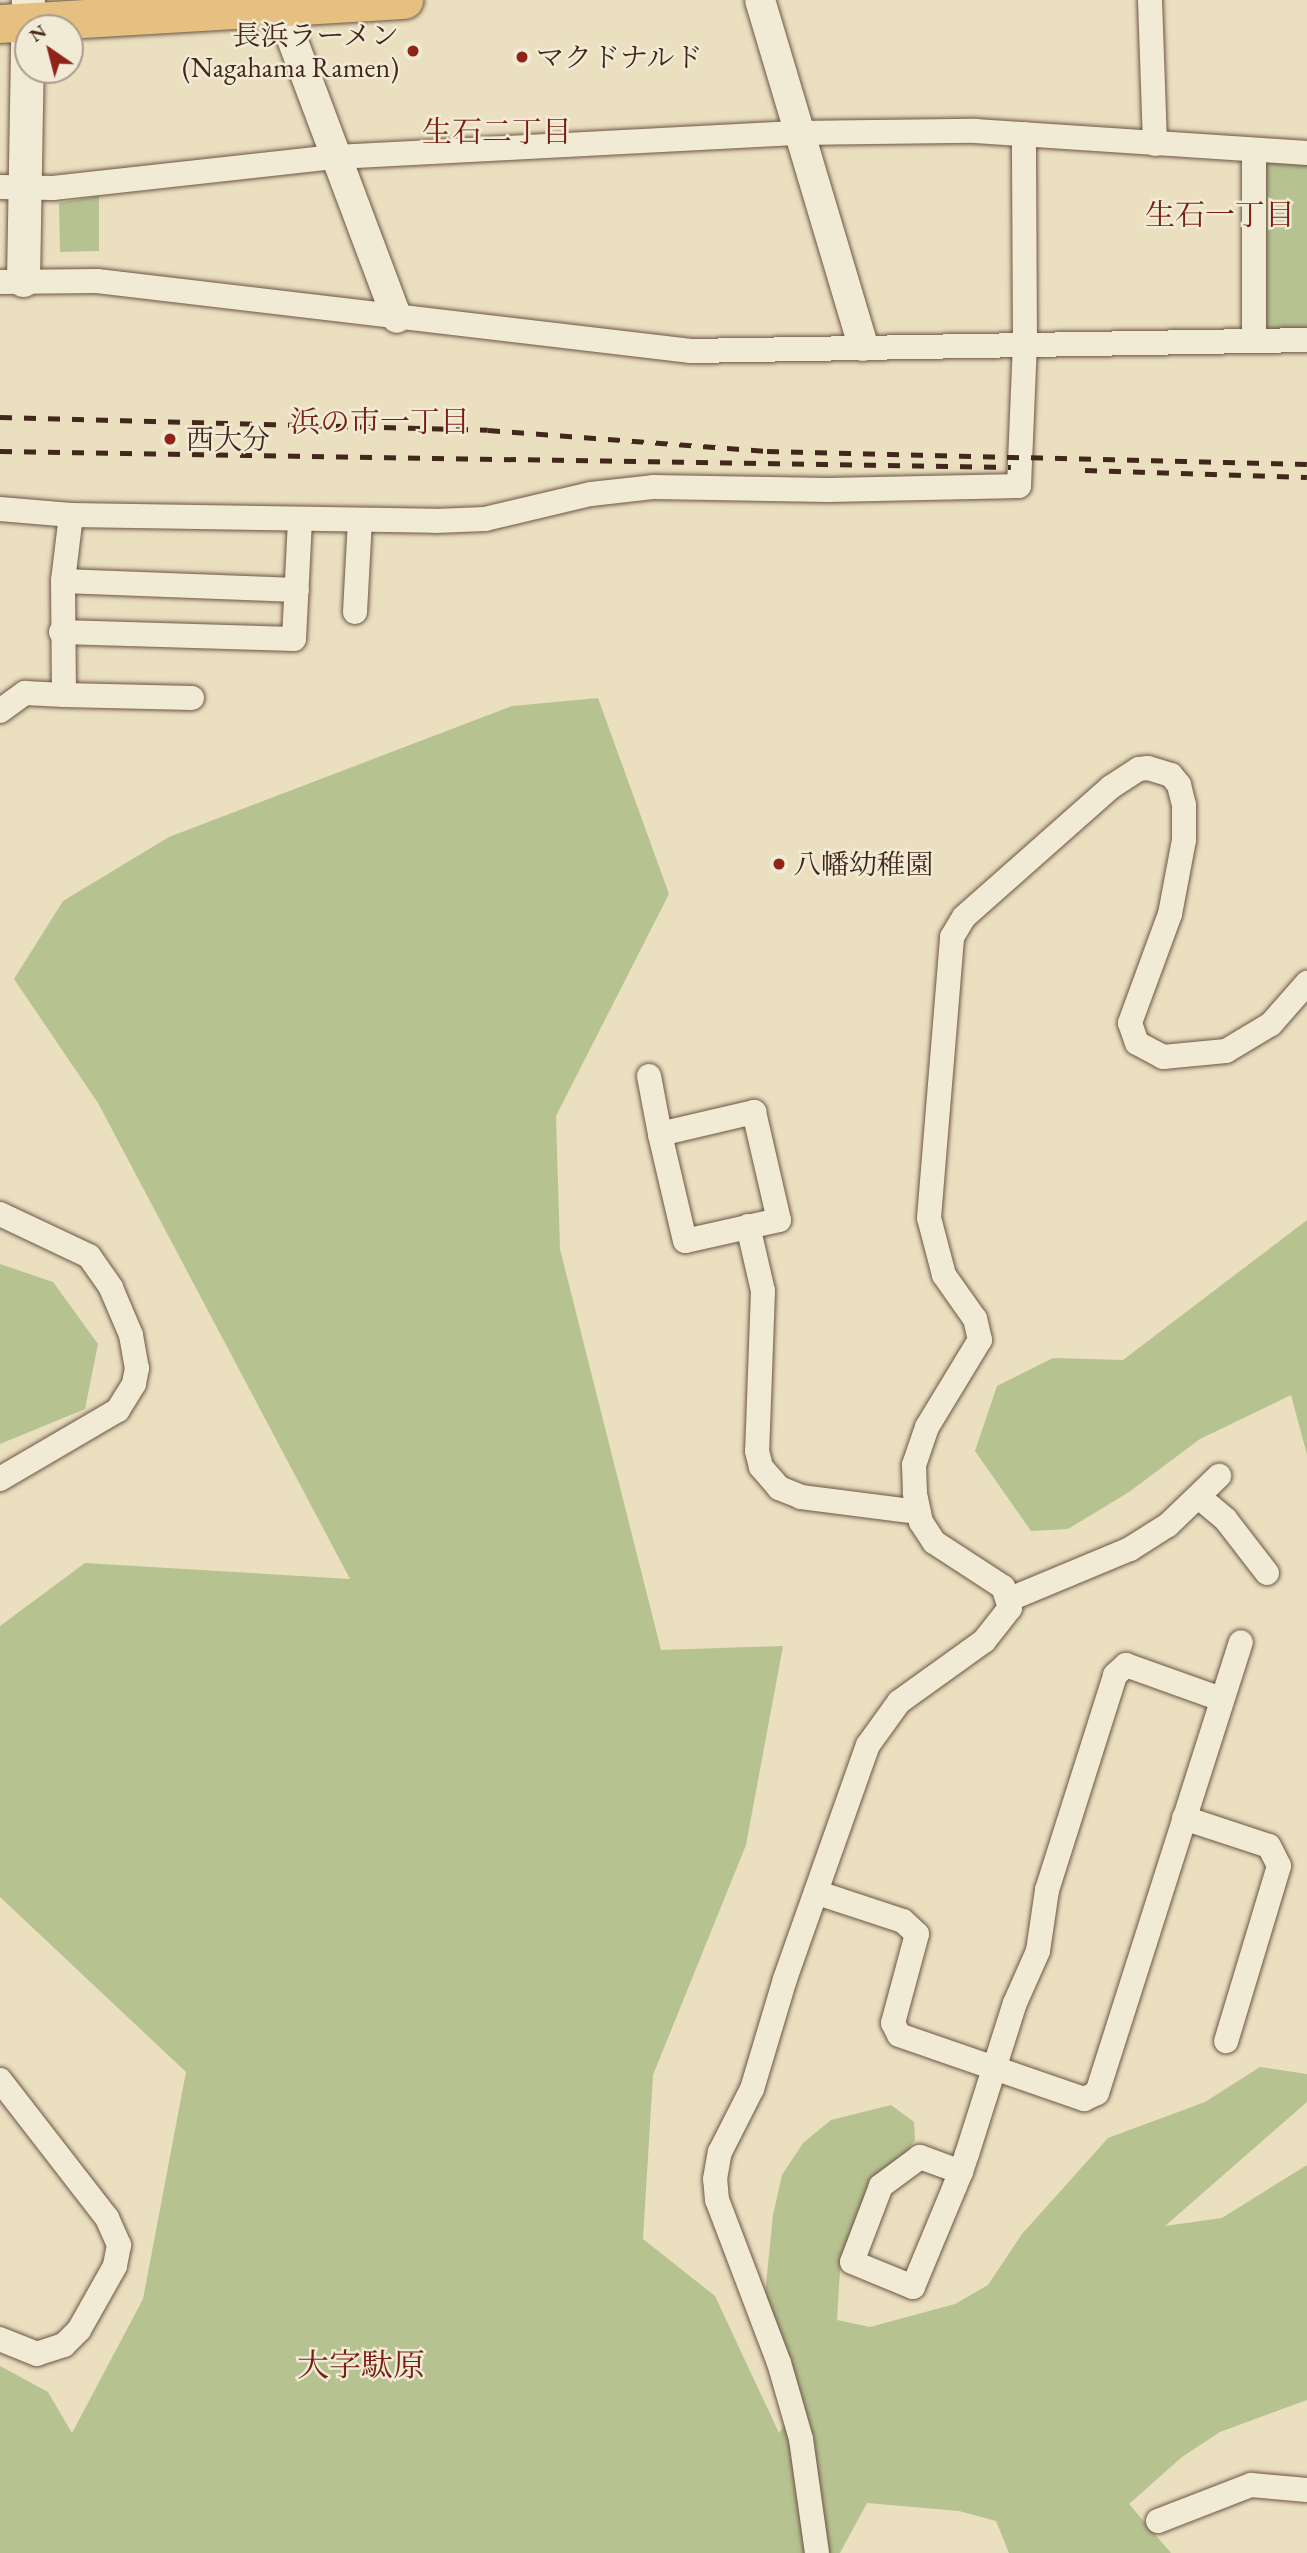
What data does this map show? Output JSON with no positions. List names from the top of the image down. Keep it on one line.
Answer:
{"districts":["生石二丁目","生石一丁目","浜の市一丁目","大字駄原"],"places":["長浜ラーメン (Nagahama Ramen)","マクドナルド","西大分","八幡幼稚園"],"north":"top left"}
